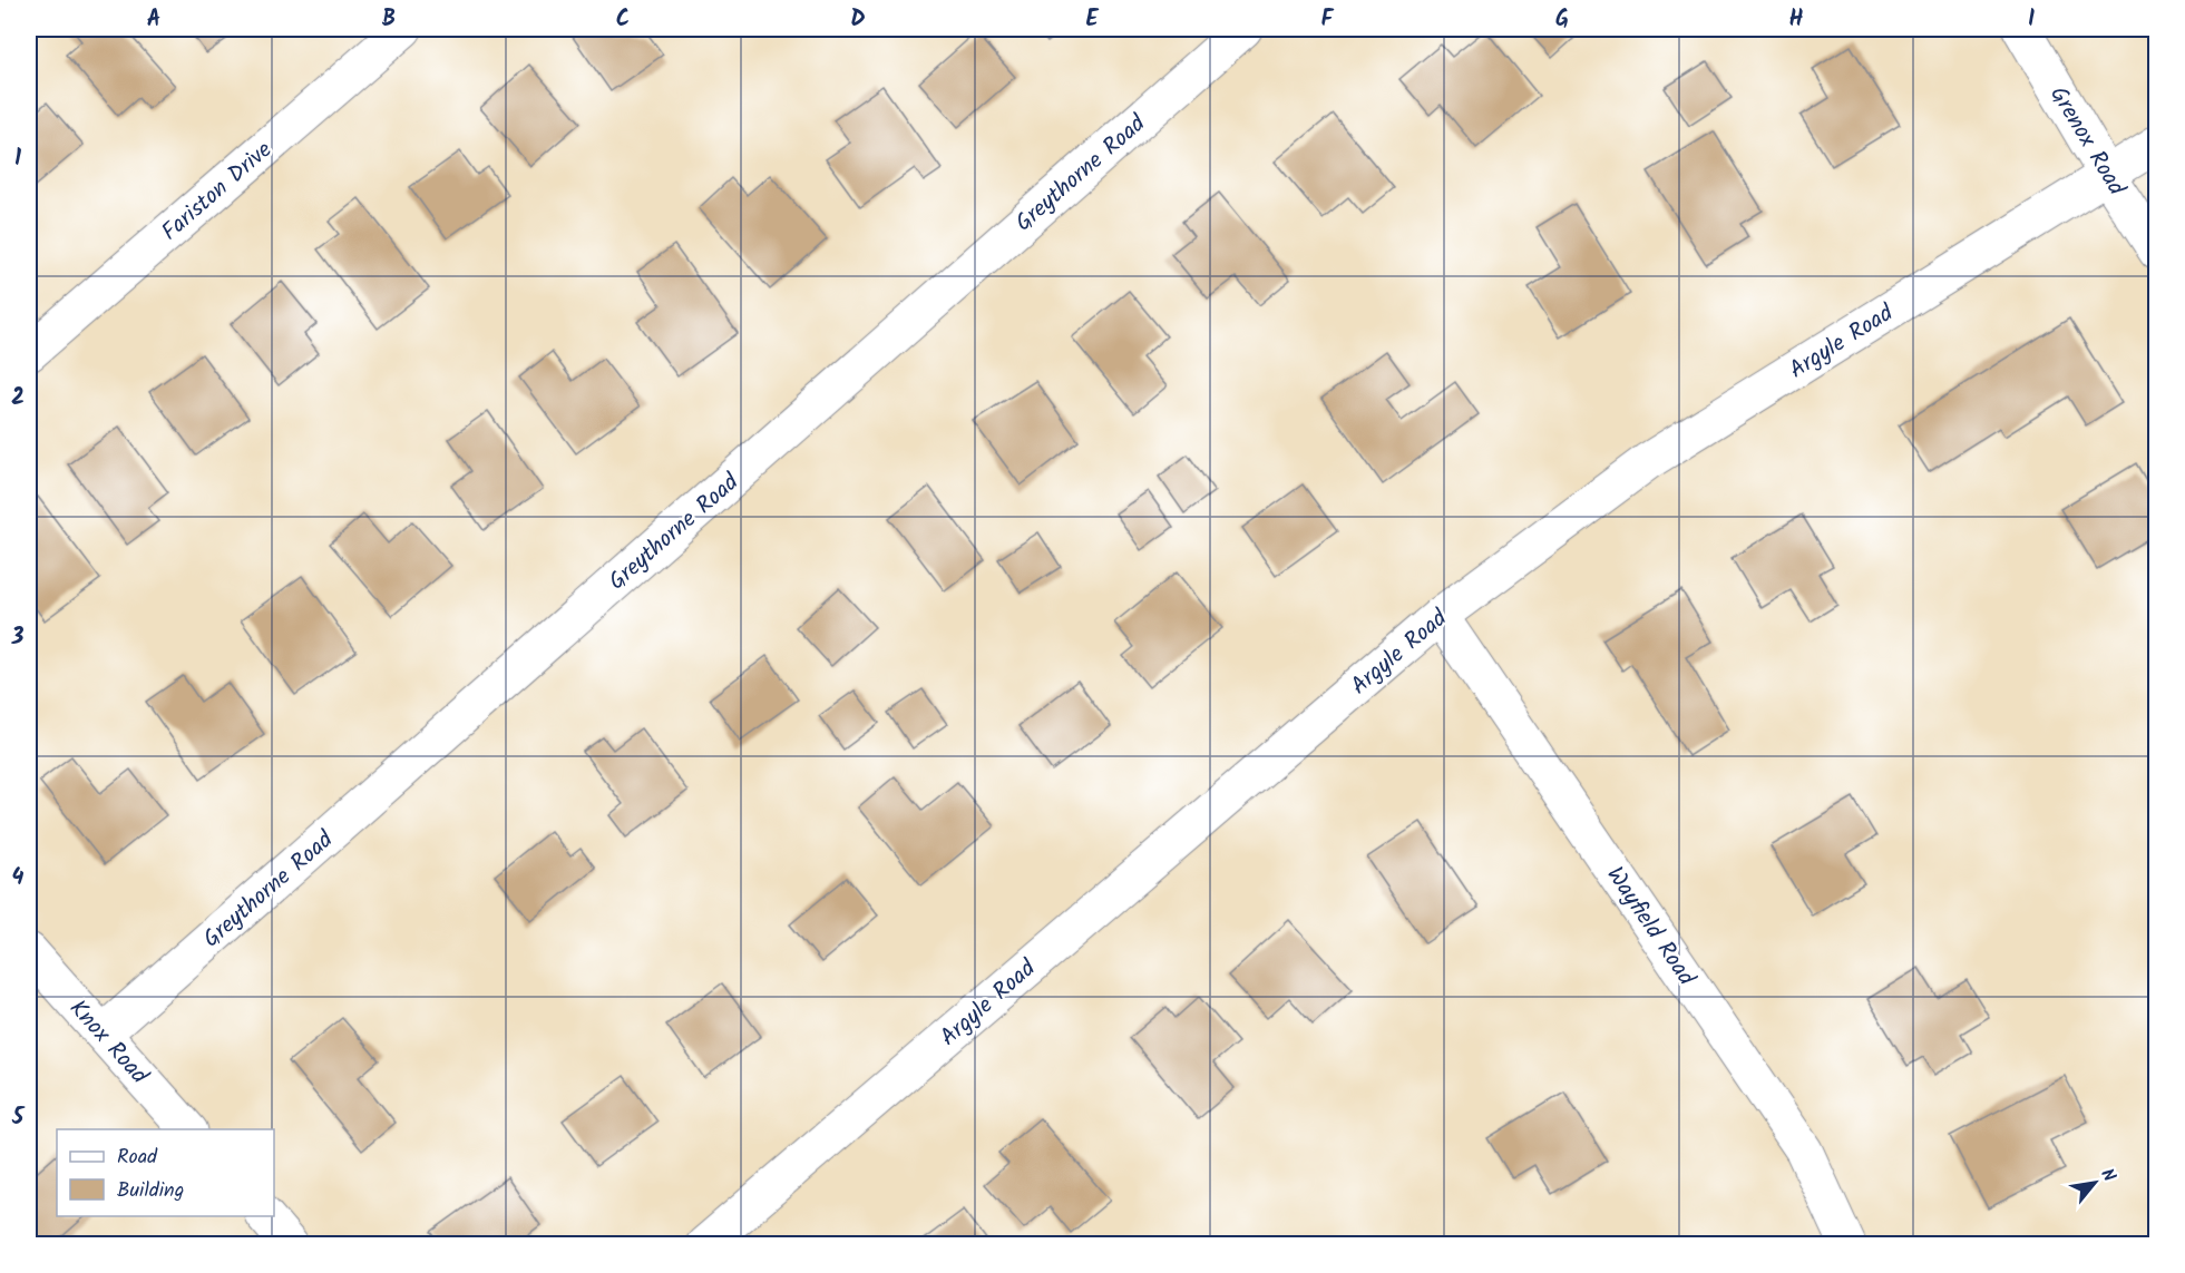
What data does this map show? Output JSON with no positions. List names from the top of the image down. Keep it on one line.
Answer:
{"streets":{"street":["Grenox Road","Greythorne Road","Fariston Drive","Argyle Road","Wayfield Road","Knox Road"]},"crossings":[["Grenox Road","Argyle Road"],["Greythorne Road","Knox Road"],["Argyle Road","Wayfield Road"]],"legend":["Road","Building"],"north":"top right","grid":{"columns":["A","B","C","D","E","F","G","H","I"],"rows":["1","2","3","4","5"]}}
